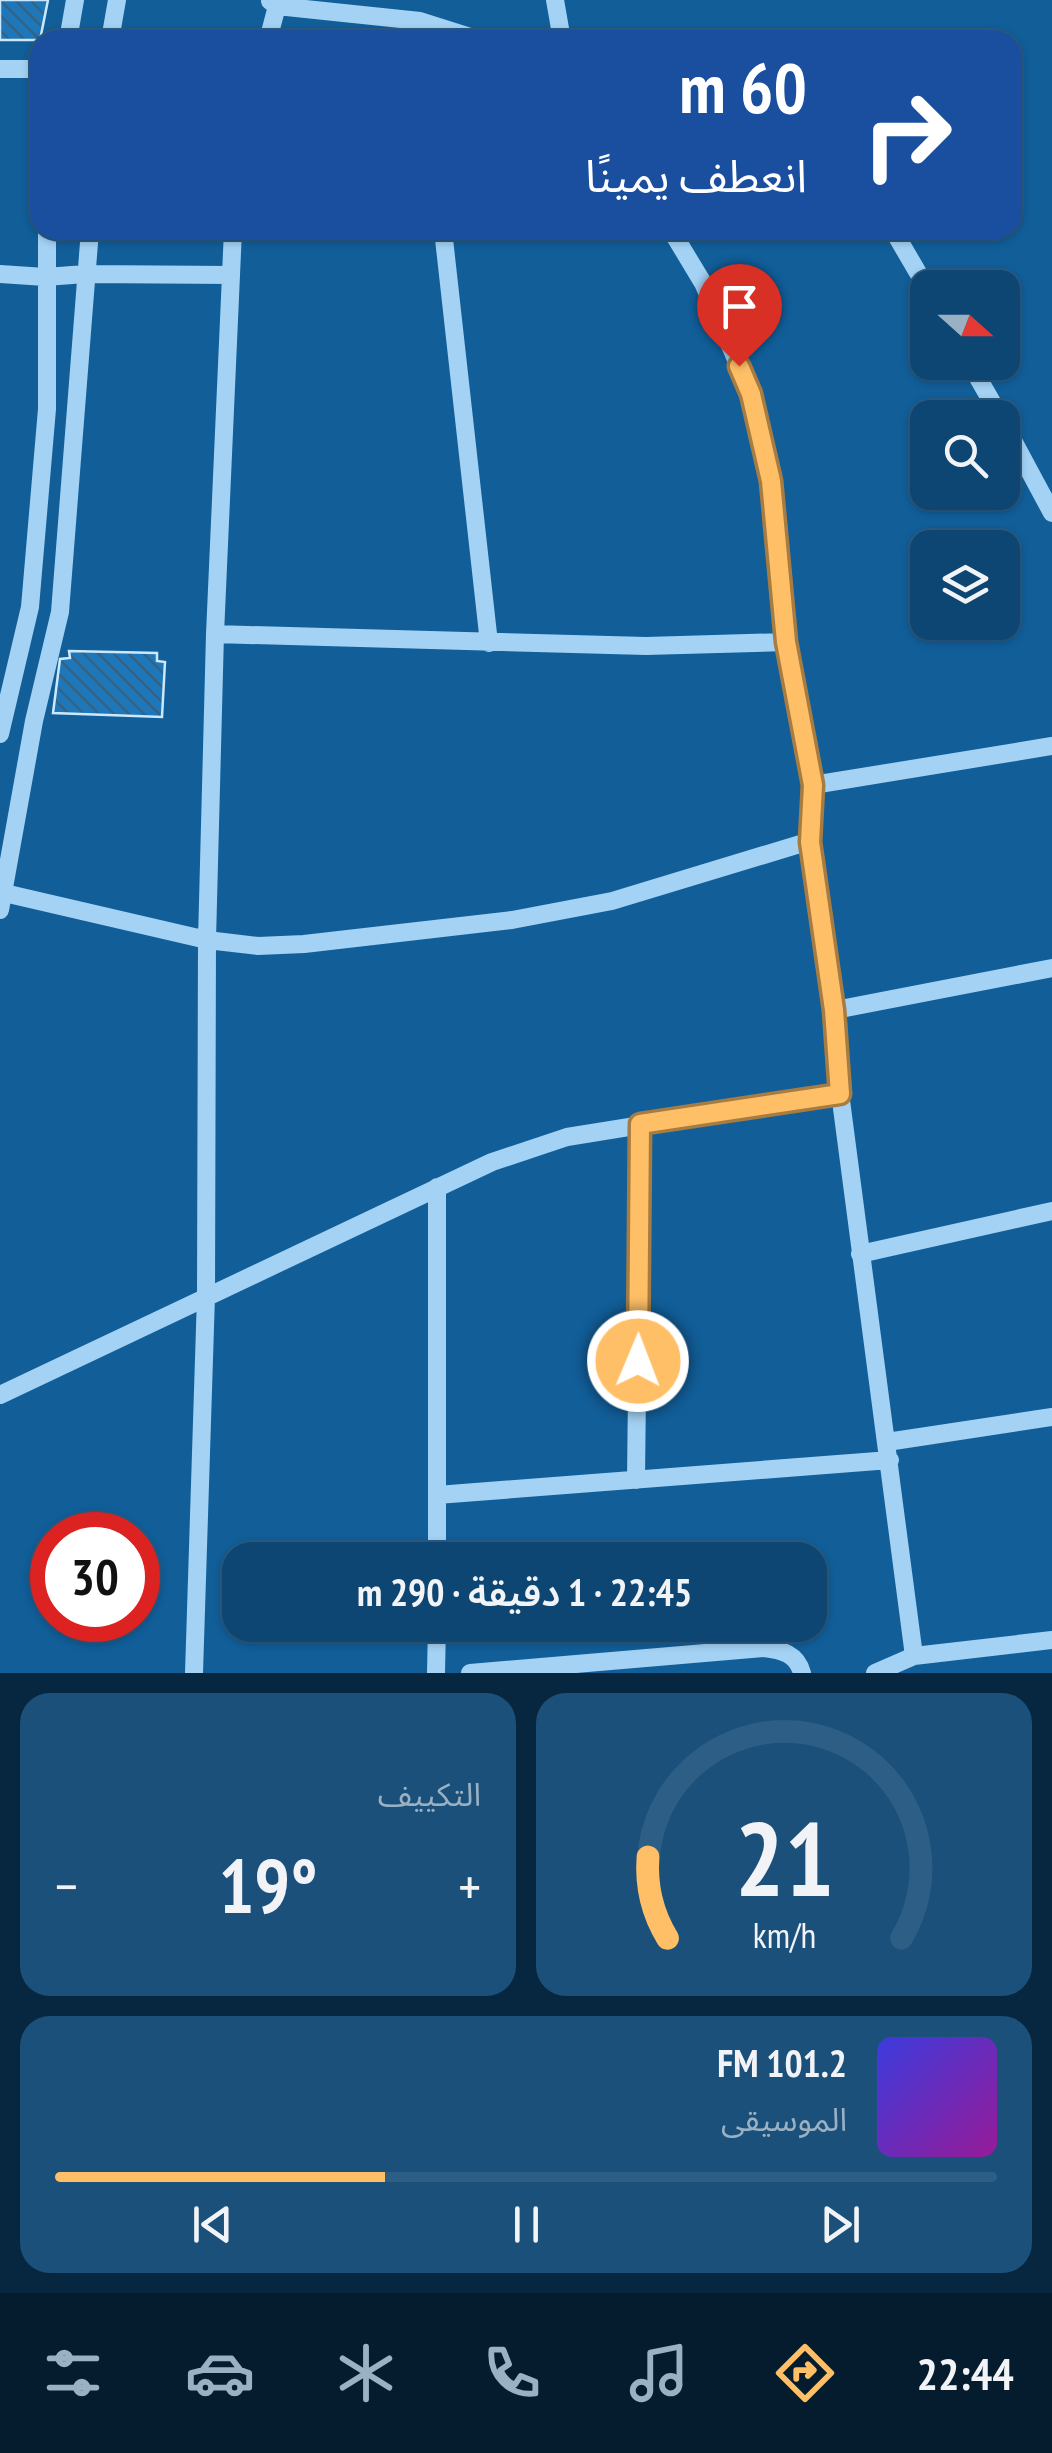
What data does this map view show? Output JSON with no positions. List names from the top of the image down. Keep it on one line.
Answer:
{"north":"right","page":{"turn":["60 m","انعطف يمينًا"],"limit":"30","trip":"22:45 · 1 دقيقة · 290 m","tile":"التكييف","heat":["−","19°","+"],"song":["101.2 FM","الموسيقى"],"tabs":"22:44","gauge":["21","km/h"]}}
